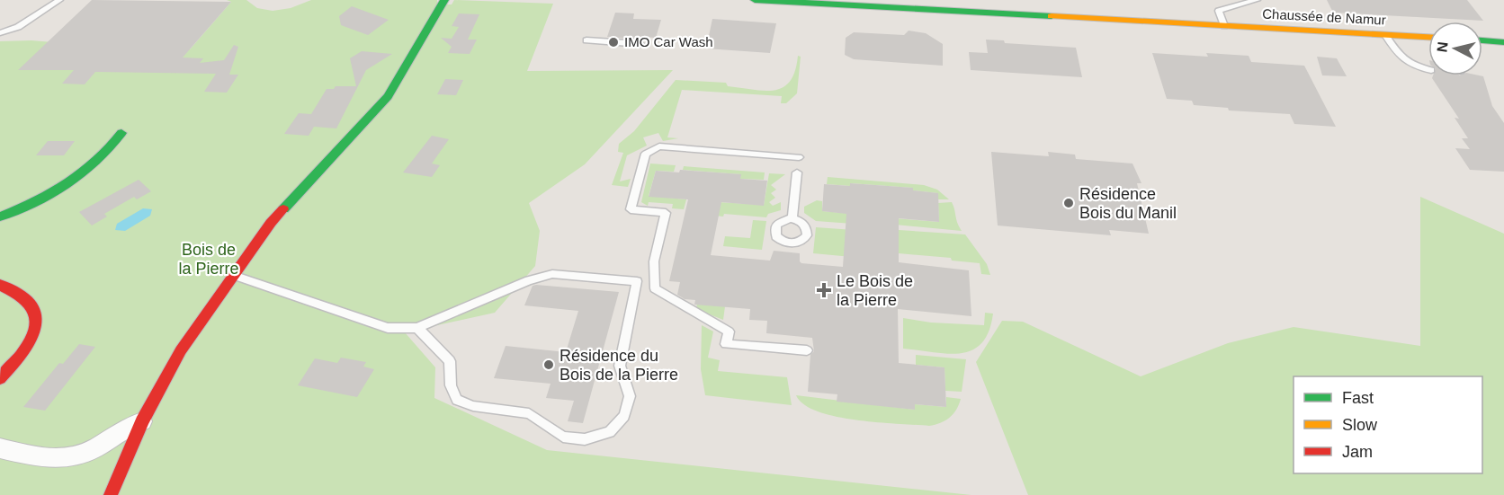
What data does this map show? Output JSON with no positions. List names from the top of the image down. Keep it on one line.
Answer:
{"streets":{"street":["Chaussée de Namur"]},"parks":["Bois de la Pierre"],"places":{"other":["IMO Car Wash","Résidence Bois du Manil","Résidence du Bois de la Pierre"],"health":["Le Bois de la Pierre"]},"legend":["Fast","Slow","Jam"],"north":"left"}
